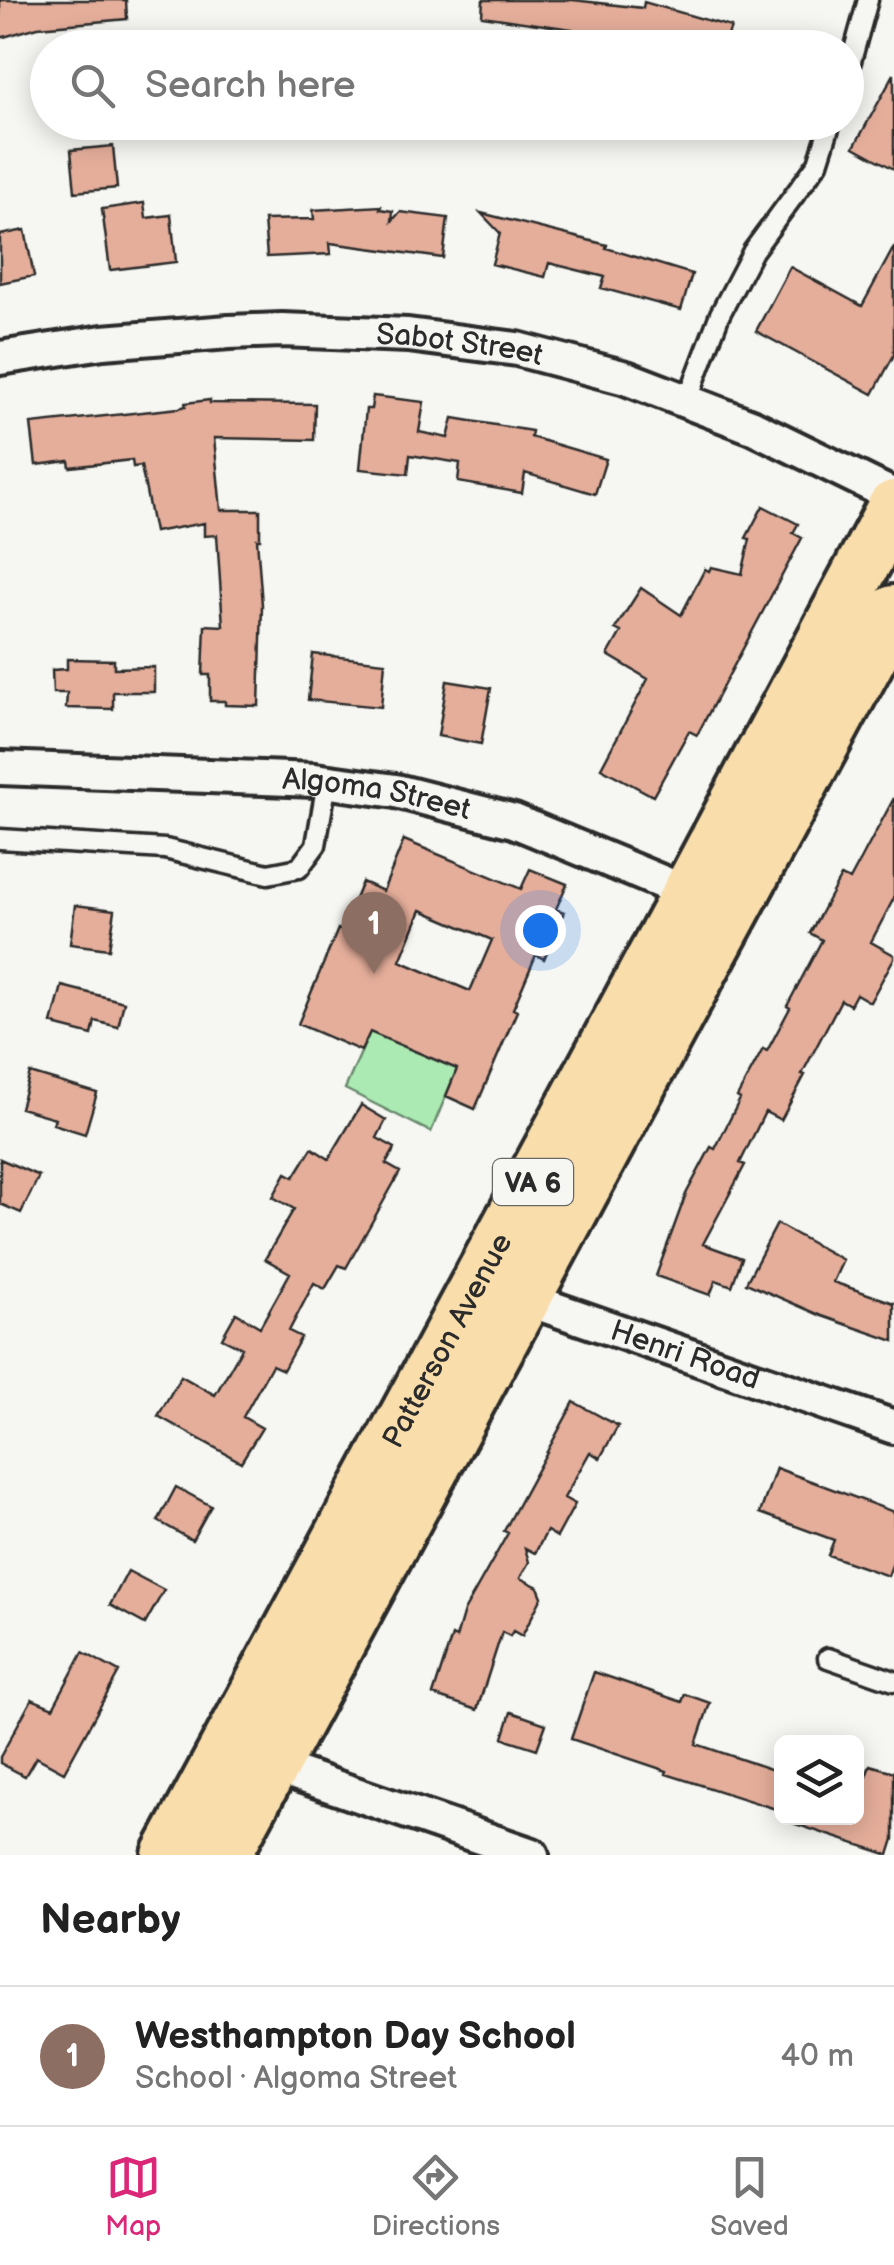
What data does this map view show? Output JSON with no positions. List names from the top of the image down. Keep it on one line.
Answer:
{"streets":{"main road":["VA 6","Patterson Avenue"],"street":["Sabot Street","Algoma Street","Henri Road"]},"crossings":[["Algoma Street","Patterson Avenue"],["Patterson Avenue","Henri Road"]],"page":{"search":"Search here","pins":"1","heading":"Nearby","list":[{"mark":"1","name":"Westhampton Day School","note":"School · Algoma Street","value":"40 m"}],"nav":["Map","Directions","Saved"]}}
